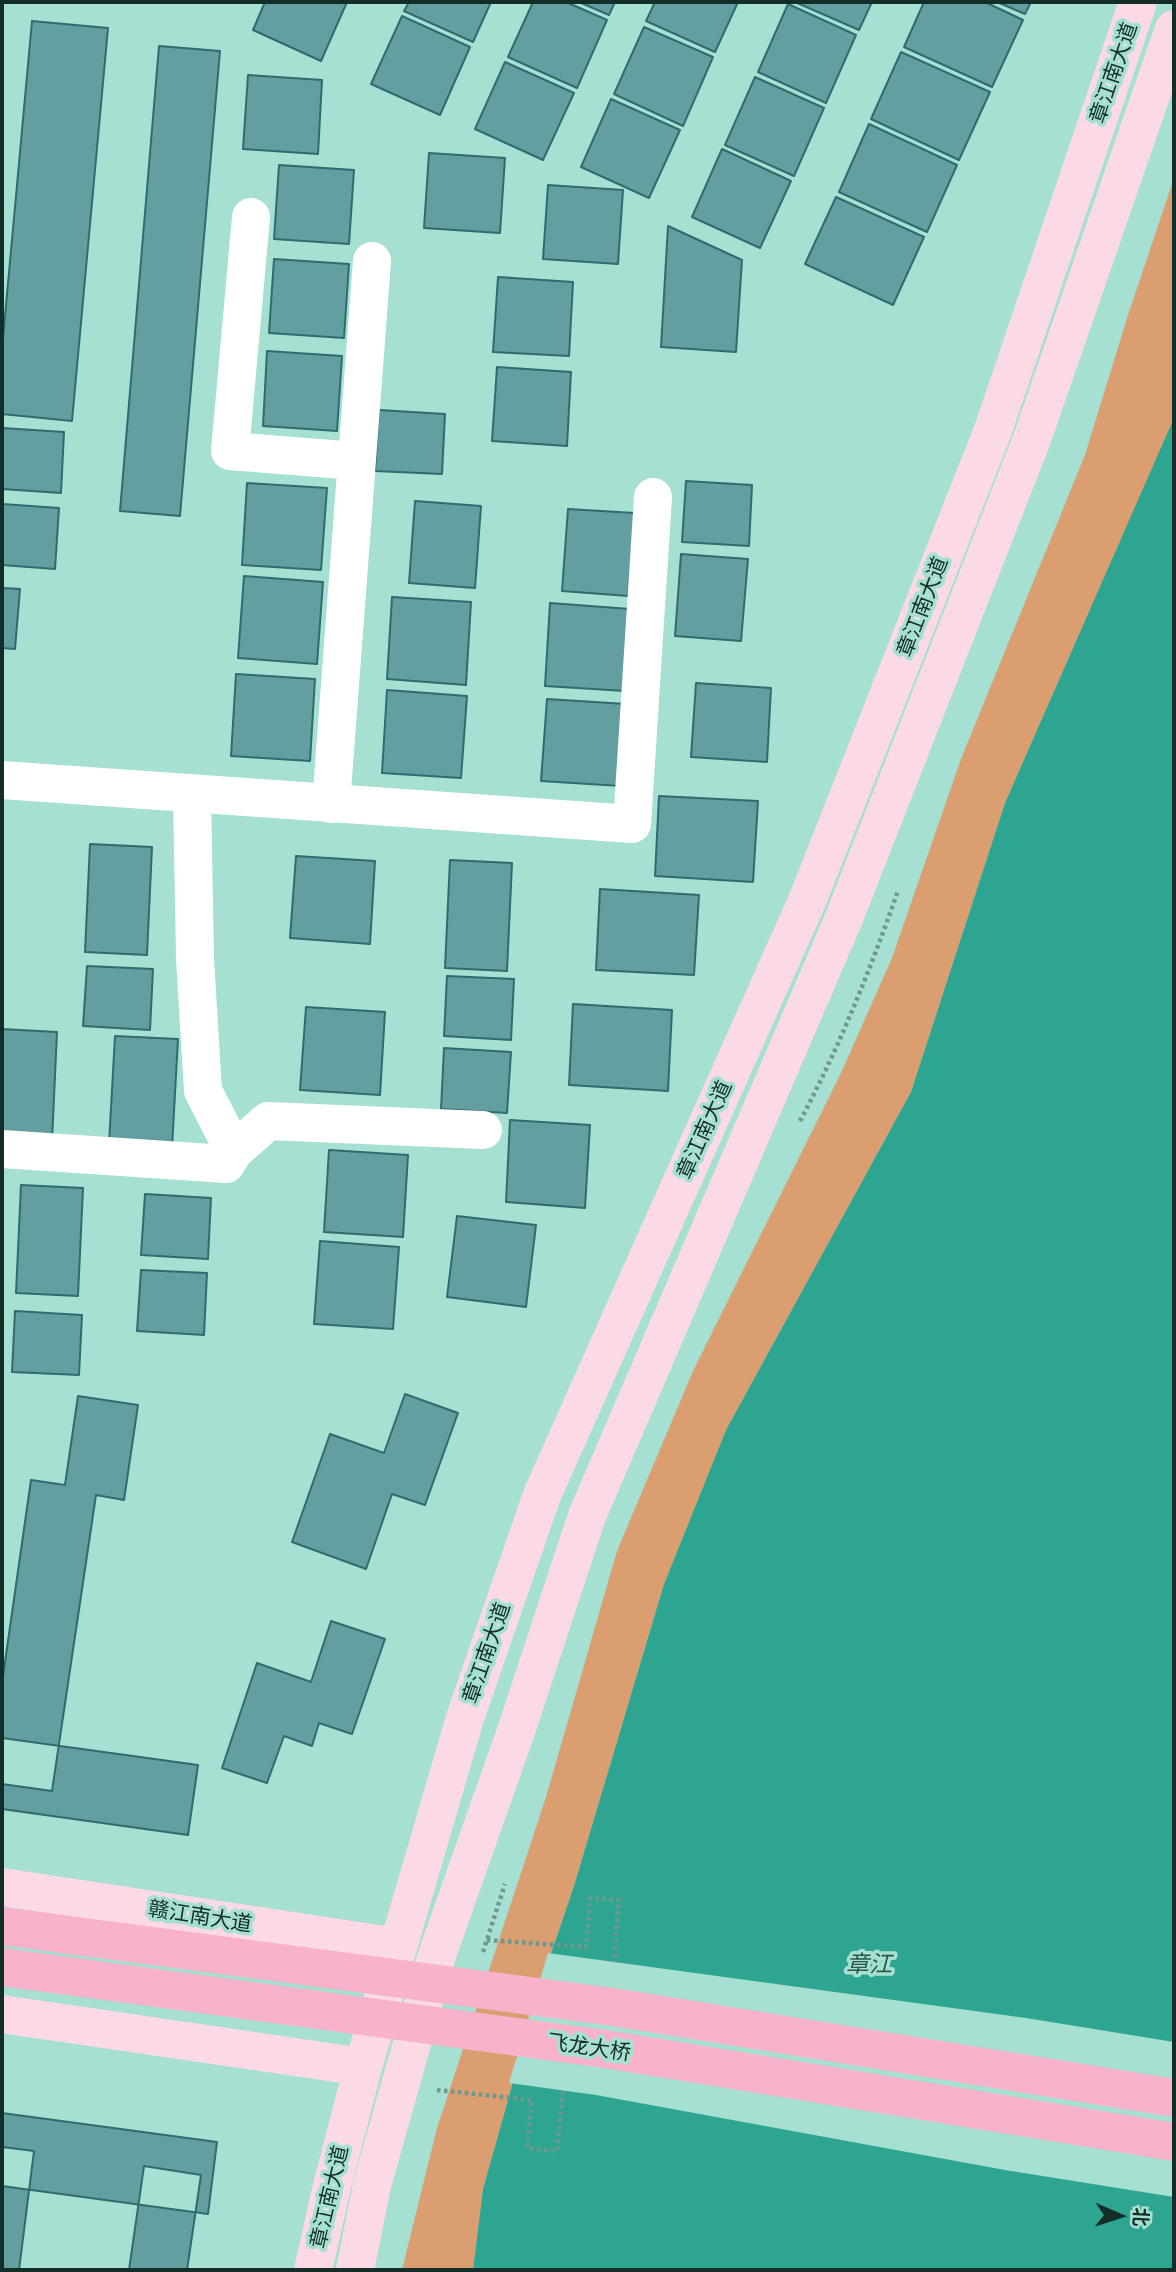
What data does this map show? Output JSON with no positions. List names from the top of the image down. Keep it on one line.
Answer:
{"streets":{"main road":["章江南大道","赣江南大道","飞龙大桥"]},"crossings":[["章江南大道","赣江南大道"]],"water":["章江"],"north":"right"}
